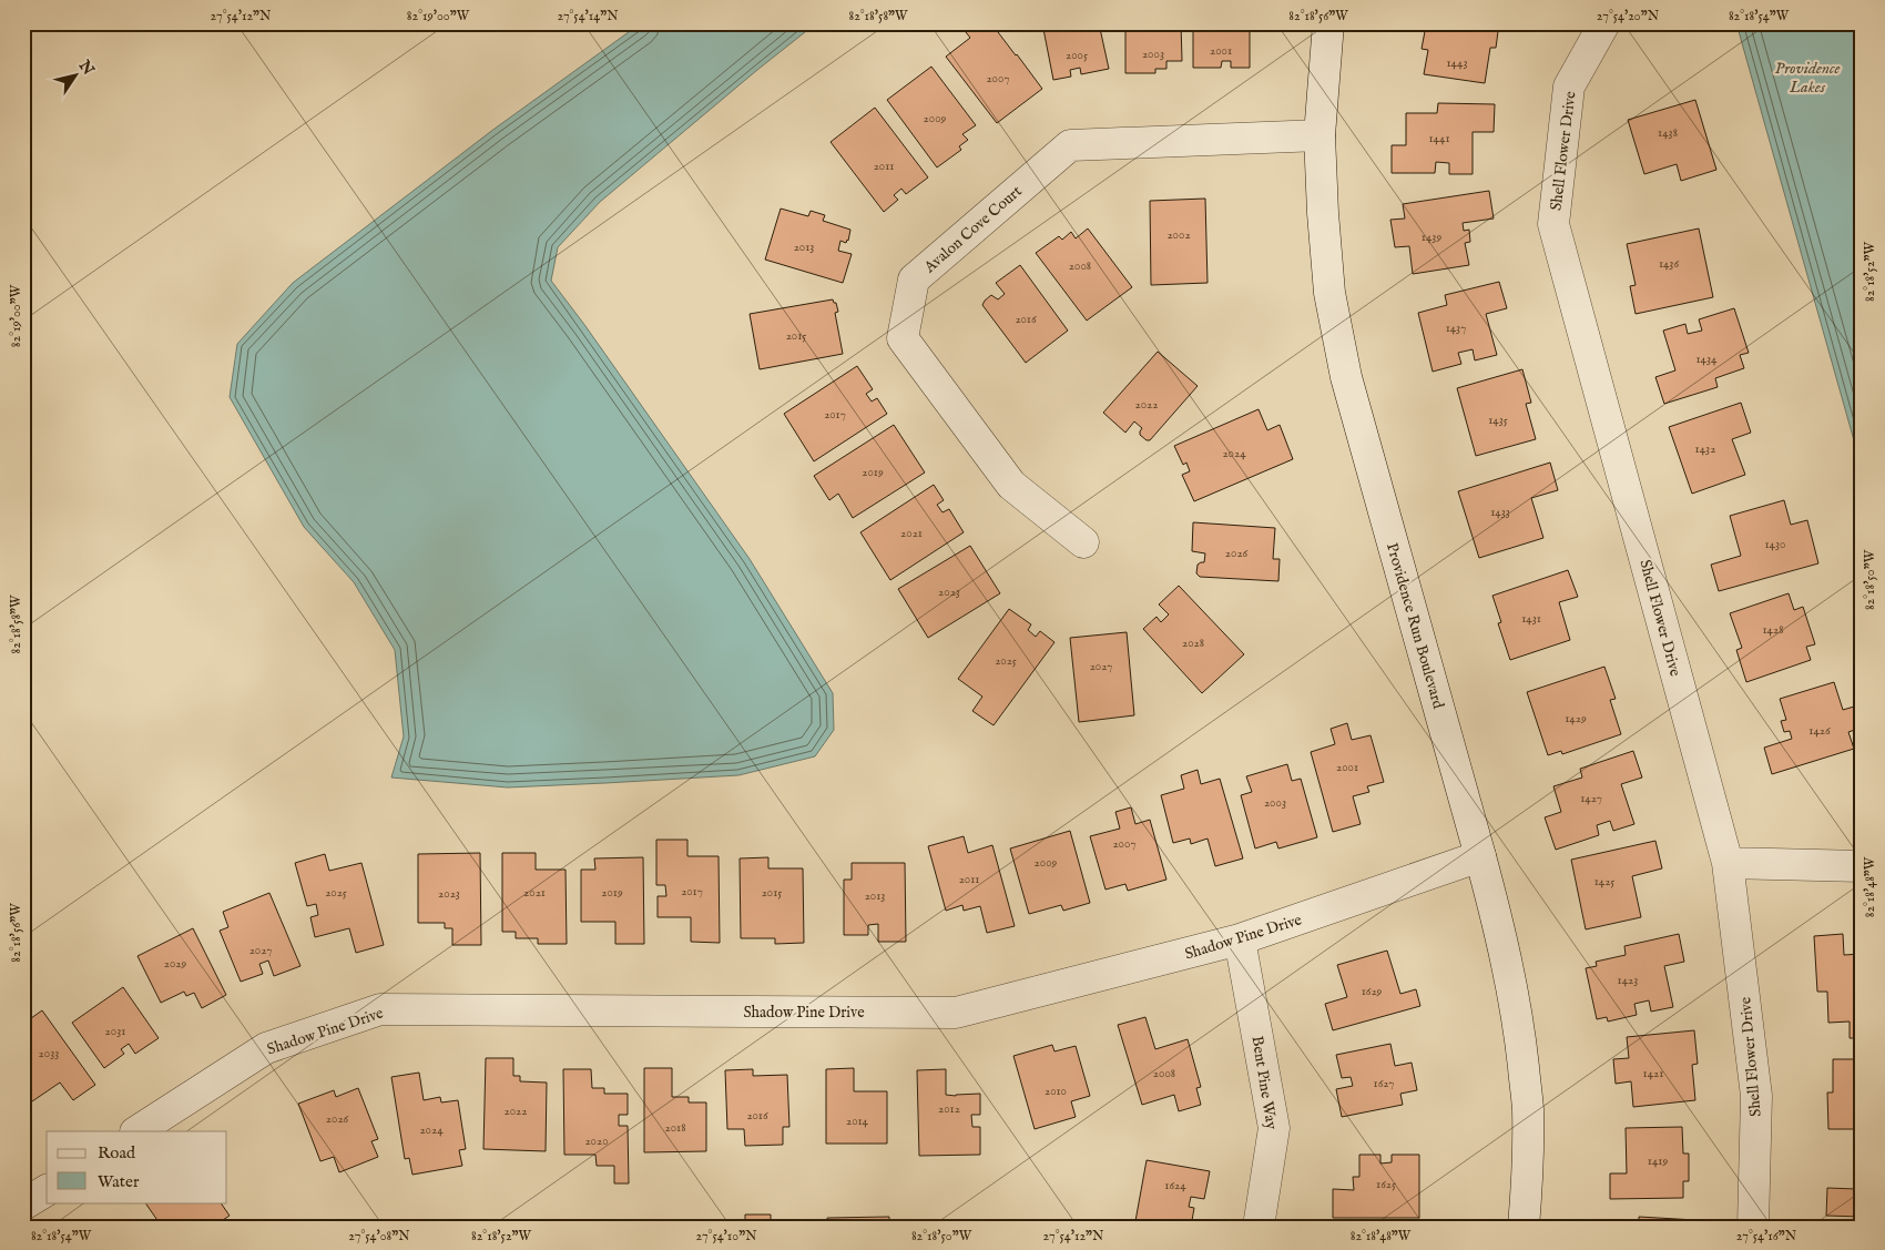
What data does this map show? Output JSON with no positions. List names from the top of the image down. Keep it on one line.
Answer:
{"streets":{"street":["Shell Flower Drive","Avalon Cove Court","Providence Run Boulevard","Shadow Pine Drive","Bent Pine Way"]},"crossings":[["Avalon Cove Court","Providence Run Boulevard"],["Providence Run Boulevard","Shadow Pine Drive"],["Shadow Pine Drive","Bent Pine Way"]],"water":["Providence Lakes"],"house_numbers":["2001","2003","2005","1443","2007","2009","1438","1441","2011","2002","1439","2013","1436","2008","2016","1437","2015","1434","2022","2017","1435","1432","2024","2019","1433","2021","1430","2026","2023","1431","1428","2028","2025","2027","1429","1426","2001","1427","2003","2007","2009","2011","1425","2017","2025","2021","2019","2015","2023","2013","2027","2029","1423","1629","2031","2033","2008","1421","1627","2010","2012","2022","2016","2026","2014","2018","2024","2020","1419","1625","1624"],"legend":["Road","Water"],"north":"top right","coordinates":["27°54'12\"N","82°19'00\"W","27°54'14\"N","82°18'58\"W","82°18'56\"W","27°54'20\"N","82°18'54\"W","82°18'52\"W","82°18'50\"W","82°18'48\"W","27°54'08\"N","27°54'10\"N","27°54'16\"N"]}
